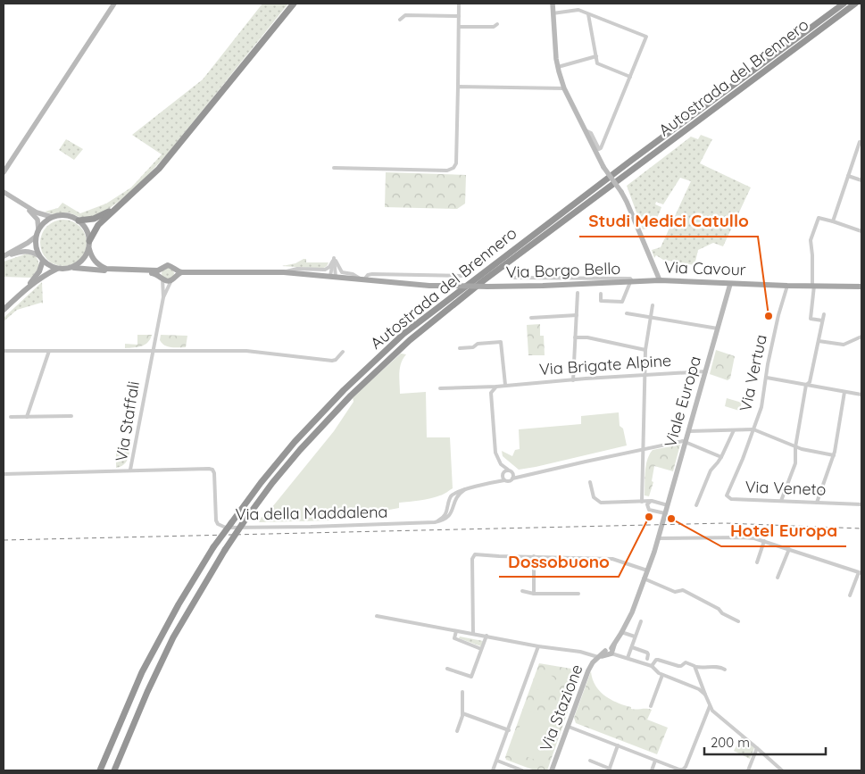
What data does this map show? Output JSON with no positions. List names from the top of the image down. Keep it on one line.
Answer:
{"streets":{"highway":["Autostrada del Brennero"],"main road":["Via Cavour","Via Borgo Bello"],"street":["Via Brigate Alpine","Via Vertua","Viale Europa","Via Staffali","Via Veneto","Via della Maddalena","Via Stazione"]},"crossings":[["Via Cavour","Via Borgo Bello"],["Via Cavour","Via Vertua"],["Via Cavour","Viale Europa"],["Via Borgo Bello","Via Staffali"],["Via Brigate Alpine","Viale Europa"],["Via Vertua","Viale Europa"],["Via Vertua","Via Veneto"],["Viale Europa","Via della Maddalena"],["Viale Europa","Via Stazione"],["Via Staffali","Via della Maddalena"]],"places":["Studi Medici Catullo","Dossobuono","Hotel Europa"],"scale_bar":"200 m"}
